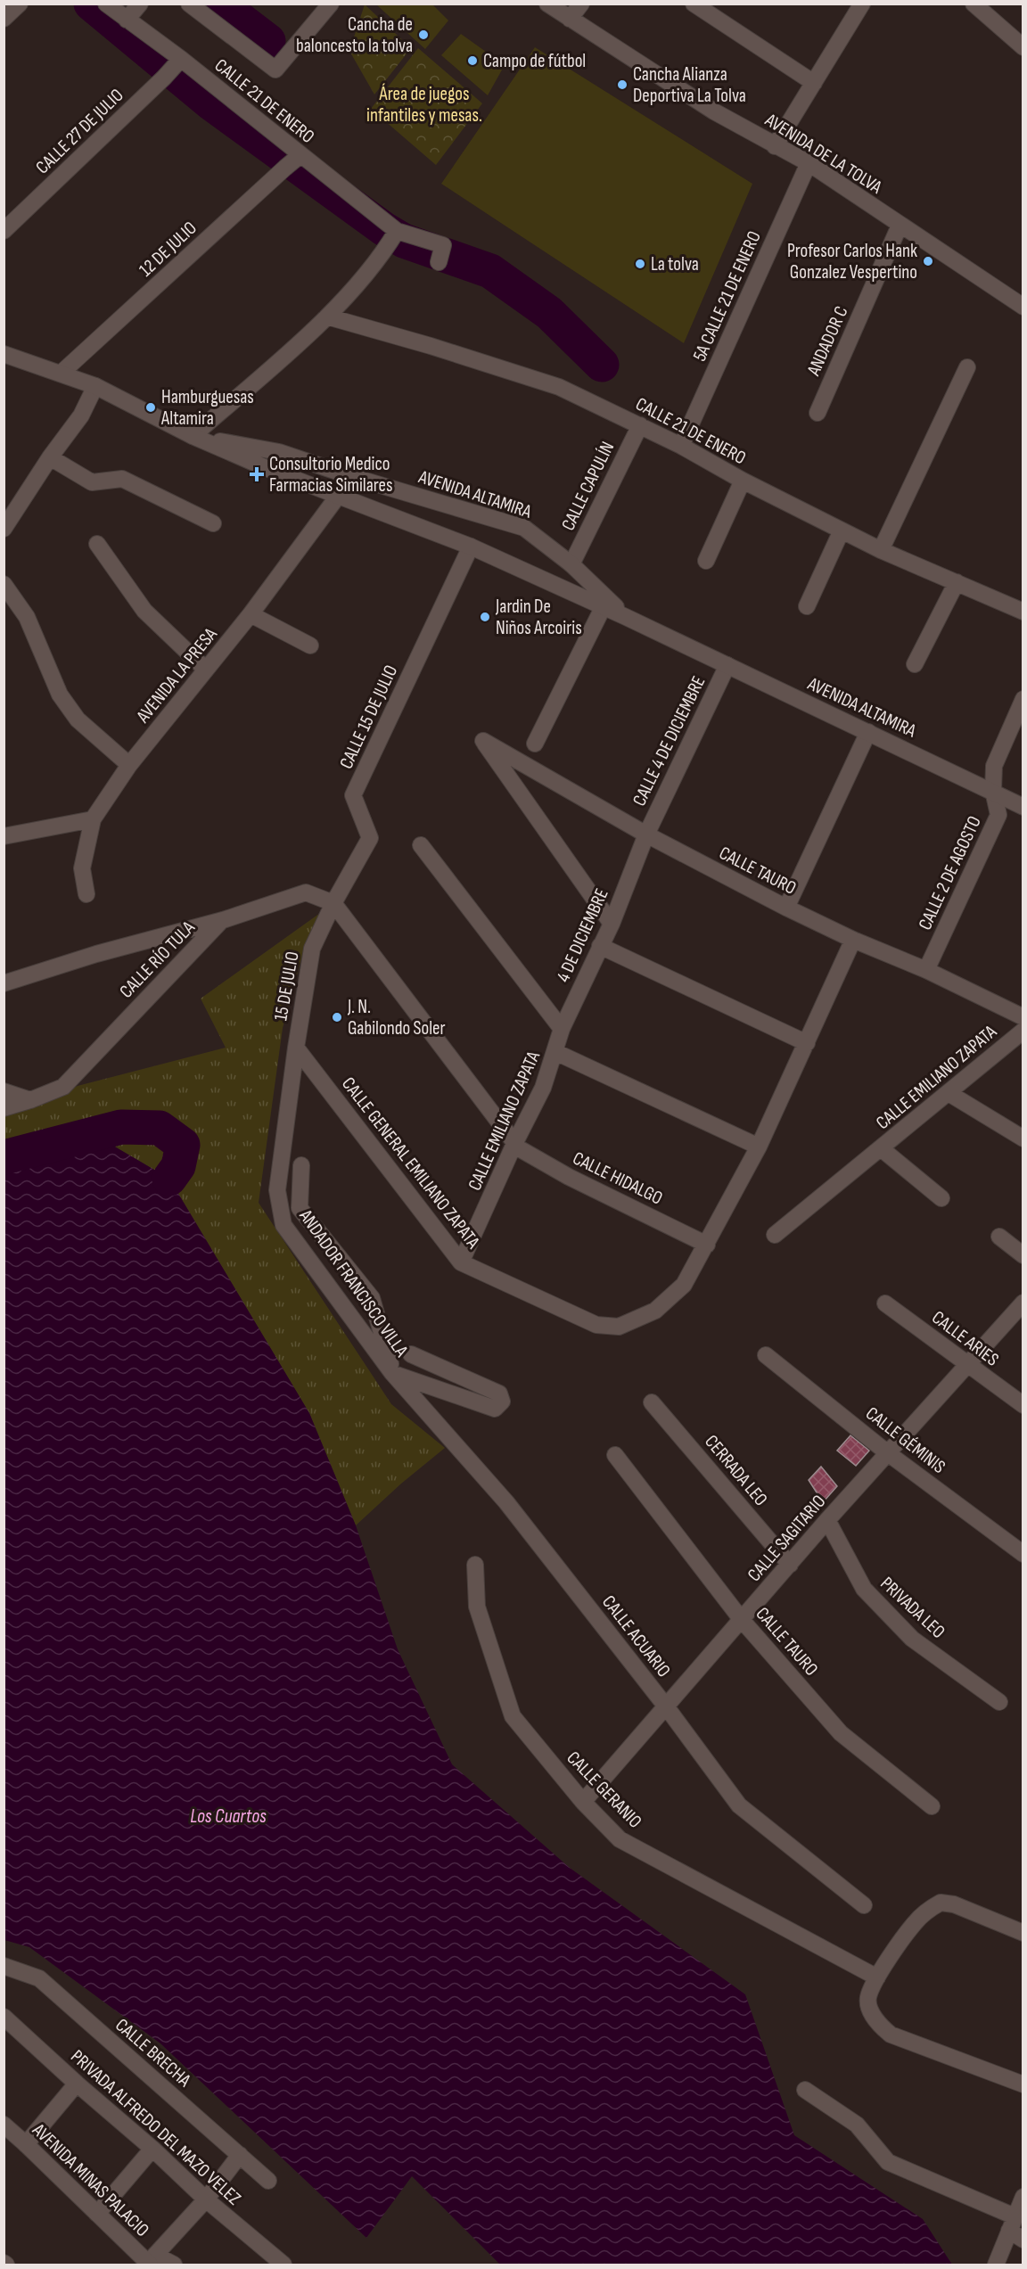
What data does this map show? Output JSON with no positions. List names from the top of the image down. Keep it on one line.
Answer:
{"streets":{"street":["CALLE 21 DE ENERO","CALLE 27 DE JULIO","AVENIDA DE LA TOLVA","12 DE JULIO","5A CALLE 21 DE ENERO","ANDADOR C","CALLE CAPULÍN","AVENIDA ALTAMIRA","AVENIDA LA PRESA","CALLE 15 DE JULIO","CALLE 4 DE DICIEMBRE","CALLE TAURO","CALLE 2 DE AGOSTO","4 DE DICIEMBRE","CALLE RÍO TULA","15 DE JULIO","CALLE EMILIANO ZAPATA","CALLE GENERAL EMILIANO ZAPATA","CALLE HIDALGO","ANDADOR FRANCISCO VILLA","CALLE ARIES","CALLE GÉMINIS","CERRADA LEO","CALLE SAGITARIO","PRIVADA LEO","CALLE ACUARIO","CALLE GERANIO","CALLE BRECHA","PRIVADA ALFREDO DEL MAZO VELEZ","AVENIDA MINAS PALACIO"]},"crossings":[["CALLE 21 DE ENERO","CALLE 27 DE JULIO"],["CALLE 21 DE ENERO","12 DE JULIO"],["CALLE 21 DE ENERO","5A CALLE 21 DE ENERO"],["CALLE 21 DE ENERO","CALLE CAPULÍN"],["AVENIDA DE LA TOLVA","5A CALLE 21 DE ENERO"],["AVENIDA DE LA TOLVA","ANDADOR C"],["12 DE JULIO","AVENIDA ALTAMIRA"],["CALLE CAPULÍN","AVENIDA ALTAMIRA"],["AVENIDA ALTAMIRA","AVENIDA LA PRESA"],["AVENIDA ALTAMIRA","CALLE 15 DE JULIO"],["AVENIDA ALTAMIRA","CALLE 4 DE DICIEMBRE"],["AVENIDA ALTAMIRA","CALLE 2 DE AGOSTO"],["CALLE 15 DE JULIO","CALLE RÍO TULA"],["CALLE 15 DE JULIO","15 DE JULIO"],["CALLE 15 DE JULIO","CALLE HIDALGO"],["CALLE 4 DE DICIEMBRE","CALLE TAURO"],["CALLE 4 DE DICIEMBRE","4 DE DICIEMBRE"],["CALLE TAURO","CALLE 2 DE AGOSTO"],["CALLE TAURO","4 DE DICIEMBRE"],["CALLE TAURO","CALLE SAGITARIO"],["4 DE DICIEMBRE","CALLE EMILIANO ZAPATA"],["CALLE RÍO TULA","15 DE JULIO"],["CALLE RÍO TULA","CALLE HIDALGO"],["15 DE JULIO","CALLE GENERAL EMILIANO ZAPATA"],["15 DE JULIO","CALLE HIDALGO"],["15 DE JULIO","ANDADOR FRANCISCO VILLA"],["CALLE EMILIANO ZAPATA","CALLE GENERAL EMILIANO ZAPATA"],["CALLE EMILIANO ZAPATA","CALLE HIDALGO"],["CALLE GENERAL EMILIANO ZAPATA","CALLE HIDALGO"],["CALLE GENERAL EMILIANO ZAPATA","ANDADOR FRANCISCO VILLA"],["ANDADOR FRANCISCO VILLA","CALLE ACUARIO"],["CALLE ARIES","CALLE SAGITARIO"],["CALLE GÉMINIS","CALLE SAGITARIO"],["CERRADA LEO","CALLE SAGITARIO"],["CALLE SAGITARIO","PRIVADA LEO"],["CALLE SAGITARIO","CALLE ACUARIO"],["CALLE SAGITARIO","CALLE GERANIO"]],"water":["Los Cuartos"],"parks":["Área de juegos infantiles y mesas."],"places":{"other":["Cancha de baloncesto la tolva","Campo de fútbol","Cancha Alianza Deportiva La Tolva","Profesor Carlos Hank Gonzalez Vespertino","La tolva","Hamburguesas Altamira","Jardin De Niños Arcoiris","J. N. Gabilondo Soler"],"health":["Consultorio Medico Farmacias Similares"]}}
